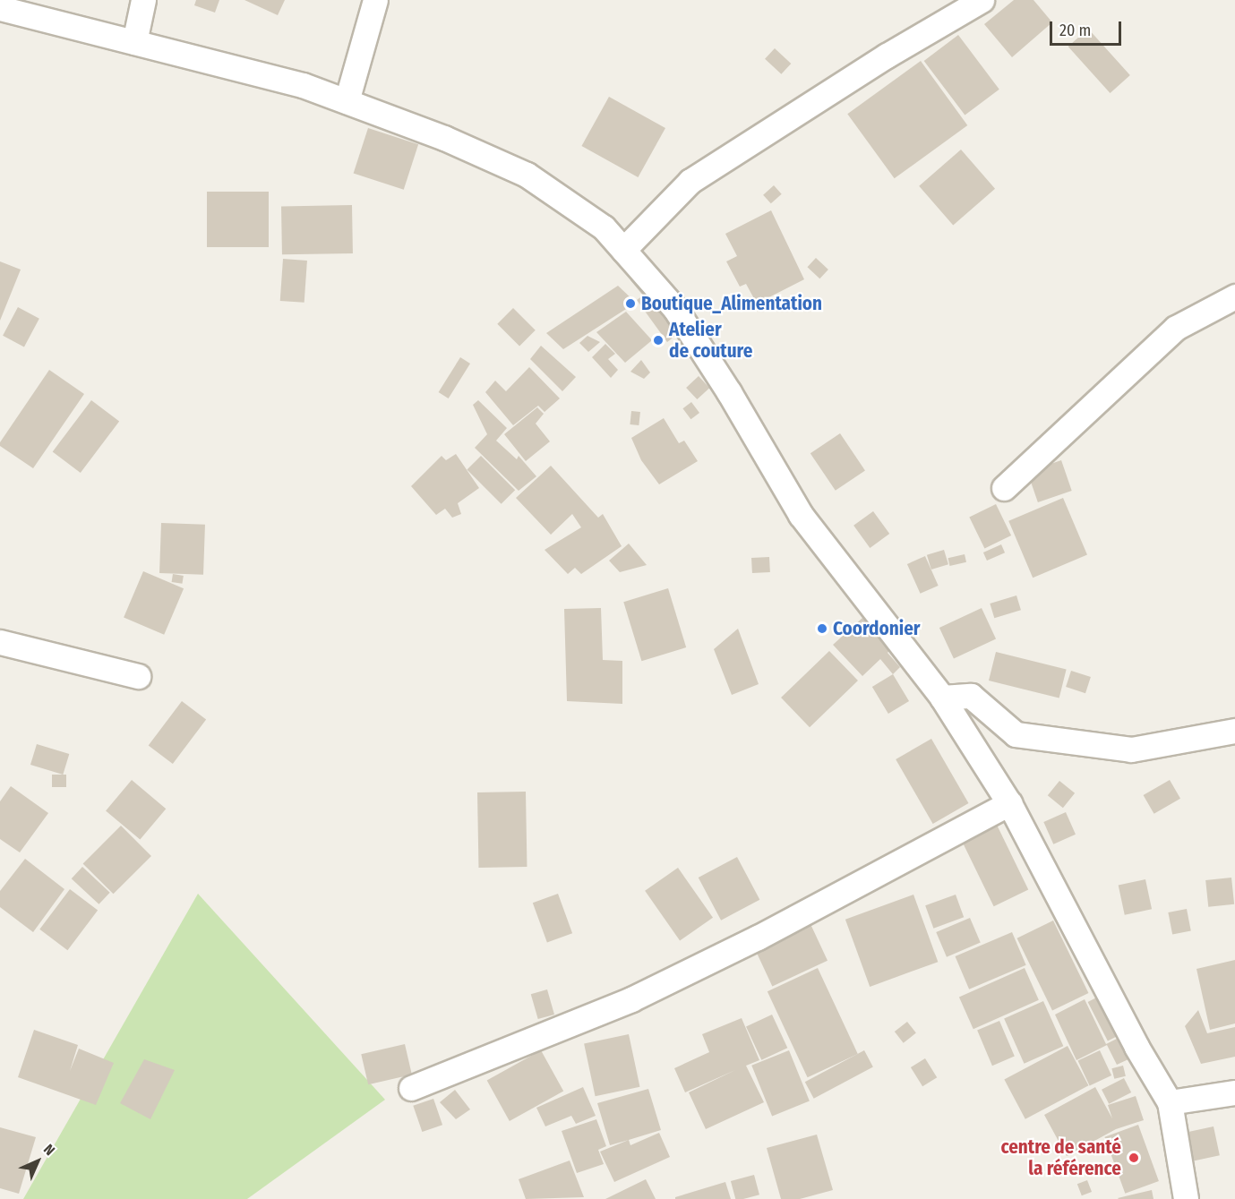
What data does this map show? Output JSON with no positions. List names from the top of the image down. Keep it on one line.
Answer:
{"places":["Boutique_Alimentation","Atelier de couture","Coordonier","centre de santé la référence"],"scale_bar":"20 m","north":"top right"}
